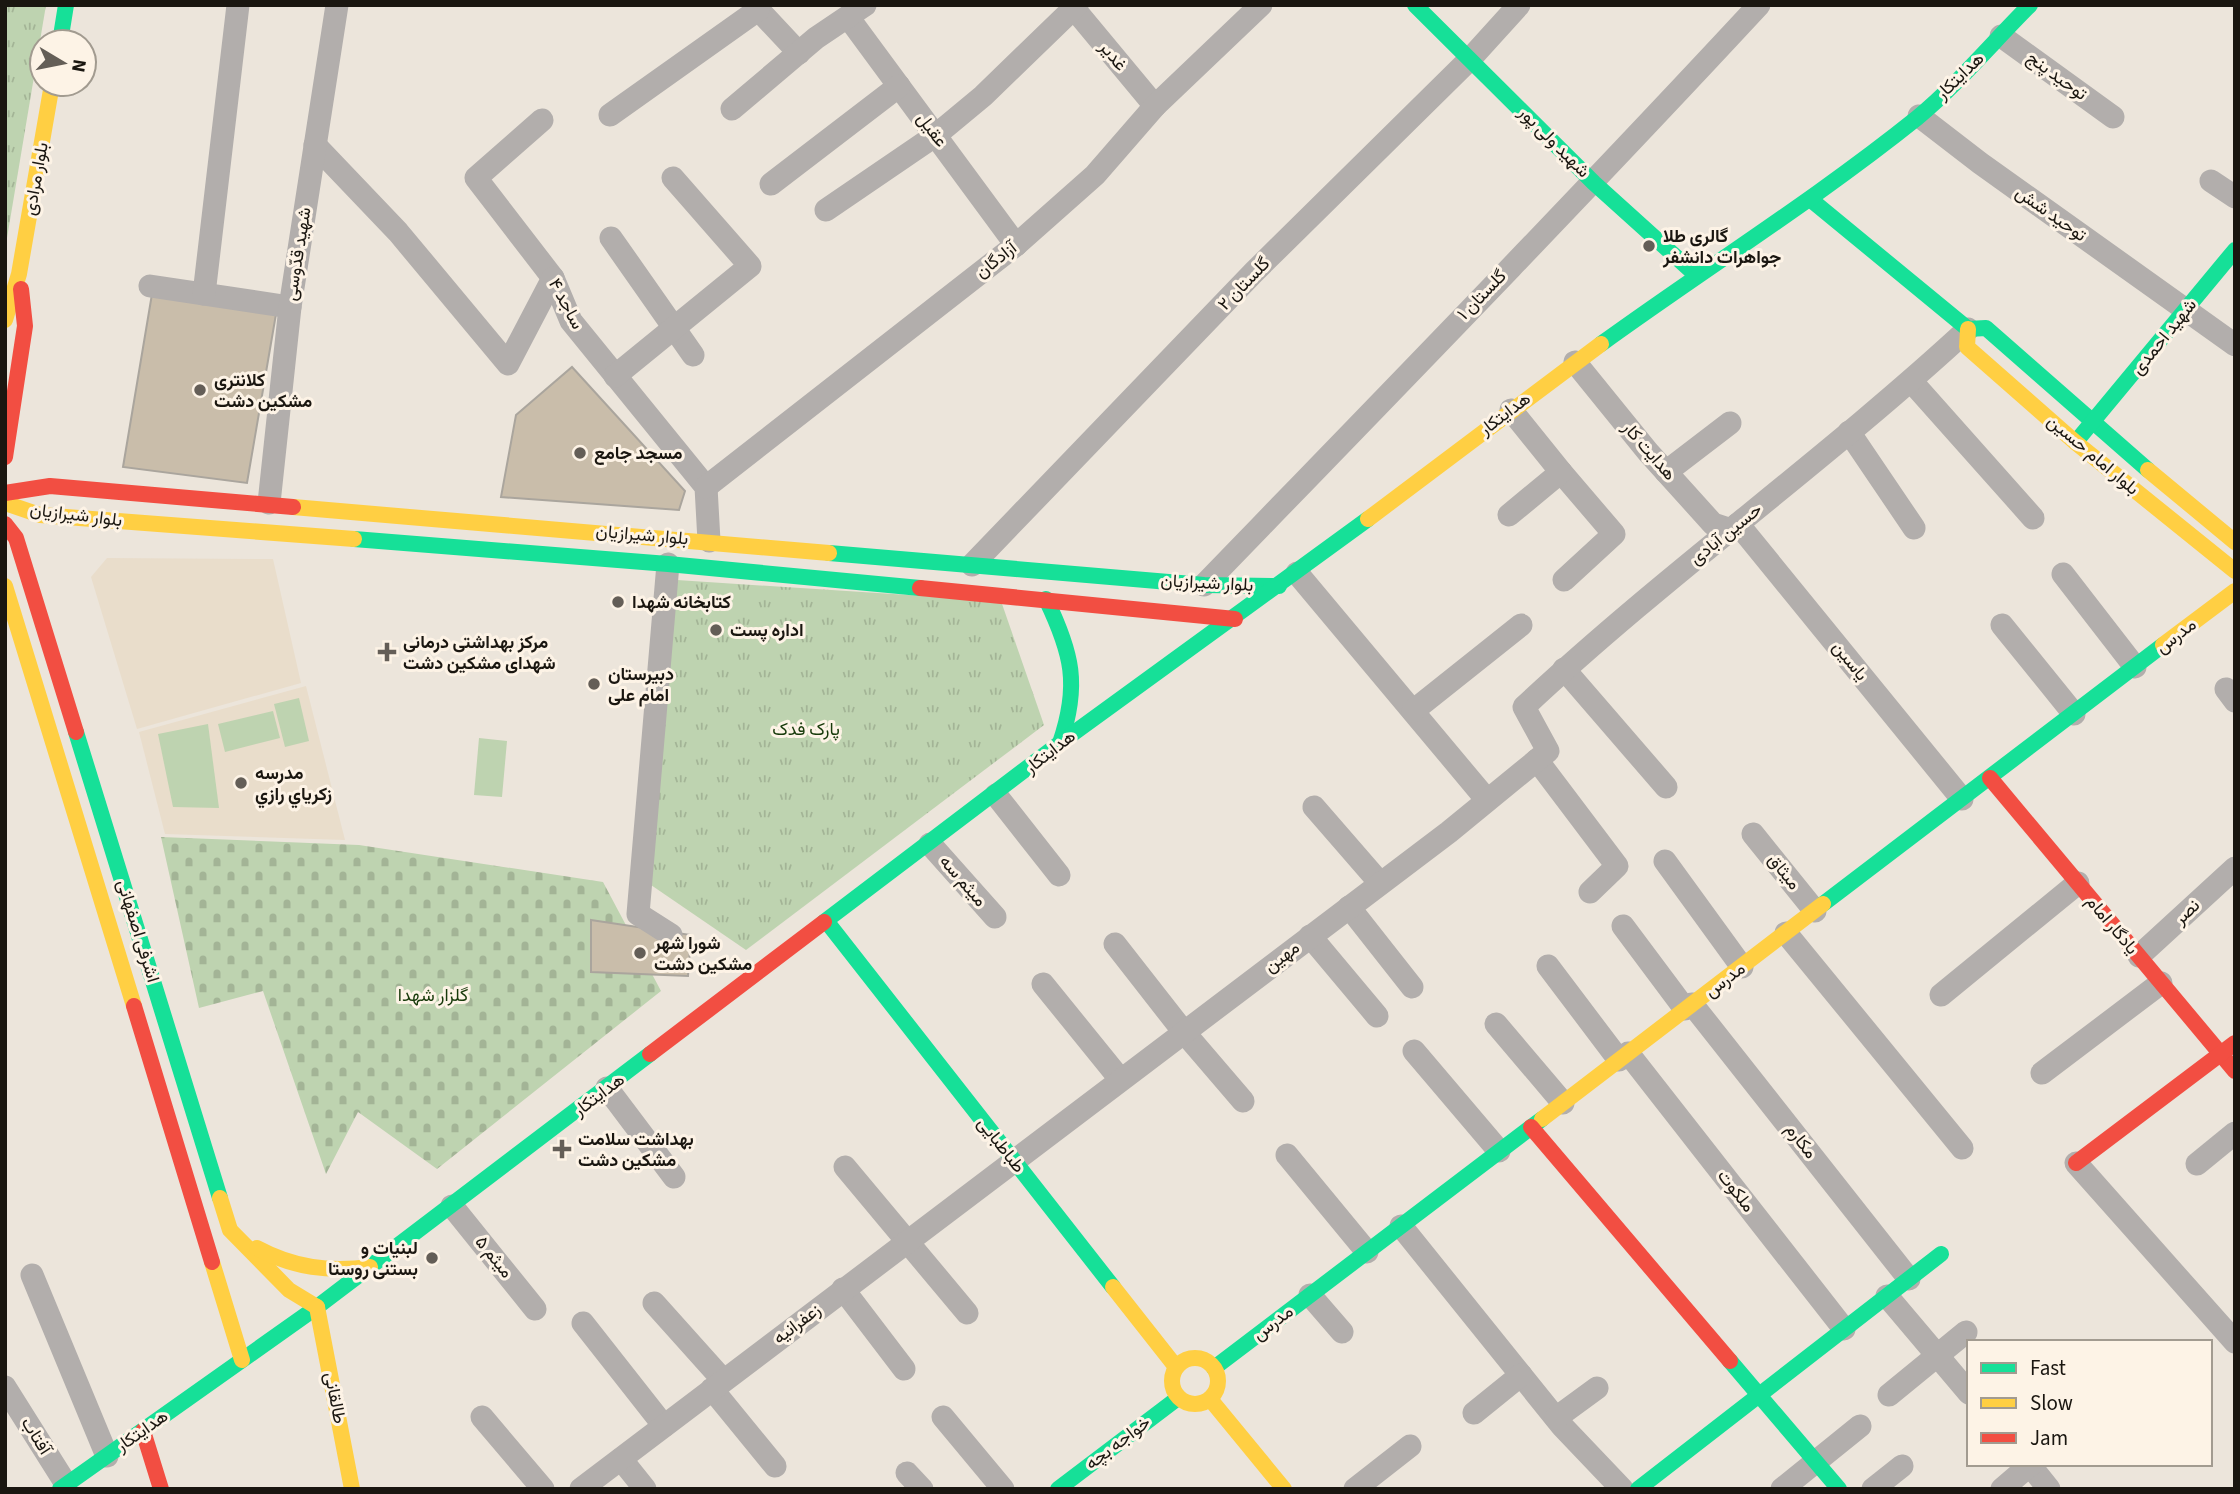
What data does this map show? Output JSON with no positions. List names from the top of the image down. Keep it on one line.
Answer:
{"streets":{"main road":["هدایتکار","شهید ولی پور","بلوار مرادی","شهید احمدی","بلوار امام حسین","بلوار شیرازیان","مدرس","یادگار امام","اشرفی اصفهانی","طباطبایی","طالقانی","خواجه بچه"],"street":["غدیر","توحید پنج","عقیل","توحید شش","شهید قدّوسی","آزادگان","گلستان ۲","گلستان ۱","ساجد ۴","هدایت کار","حسین آبادی","یاسین","میثاق","میثم سه","نصر","مهین","مکارم","ملکوت","میثم ۵","زعفرانیه","آفتاب"]},"crossings":[["غدیر","آزادگان"],["هدایتکار","توحید پنج"],["هدایتکار","شهید ولی پور"],["هدایتکار","توحید شش"],["هدایتکار","هدایت کار"],["هدایتکار","بلوار امام حسین"],["هدایتکار","بلوار شیرازیان"],["هدایتکار","میثم سه"],["هدایتکار","اشرفی اصفهانی"],["هدایتکار","طباطبایی"],["هدایتکار","میثم ۵"],["هدایتکار","طالقانی"],["هدایتکار","آفتاب"],["عقیل","آزادگان"],["شهید ولی پور","گلستان ۲"],["شهید ولی پور","گلستان ۱"],["توحید شش","شهید احمدی"],["شهید قدّوسی","بلوار شیرازیان"],["آزادگان","ساجد ۴"],["گلستان ۲","بلوار شیرازیان"],["گلستان ۱","بلوار شیرازیان"],["شهید احمدی","بلوار امام حسین"],["هدایت کار","حسین آبادی"],["هدایت کار","یاسین"],["بلوار امام حسین","حسین آبادی"],["حسین آبادی","یاسین"],["حسین آبادی","مهین"],["مدرس","یاسین"],["مدرس","میثاق"],["مدرس","یادگار امام"],["مدرس","مکارم"],["مدرس","طباطبایی"],["مدرس","ملکوت"],["مدرس","خواجه بچه"],["نصر","یادگار امام"],["اشرفی اصفهانی","طالقانی"],["مهین","طباطبایی"],["مهین","زعفرانیه"],["طباطبایی","زعفرانیه"],["طباطبایی","خواجه بچه"]],"parks":["پارک فدک","گلزار شهدا"],"places":{"other":["گالری طلا جواهرات دانشفر","کلانتری مشکین دشت","مسجد جامع","کتابخانه شهدا","اداره پست","دبیرستان امام علی","مدرسه زكرياي رازي","شورا شهر مشکین دشت","لبنیات و بستنی روستا"],"health":["مرکز بهداشتی درمانی شهدای مشکین دشت","بهداشت سلامت مشکین دشت"]},"legend":["Fast","Slow","Jam"],"north":"right"}
